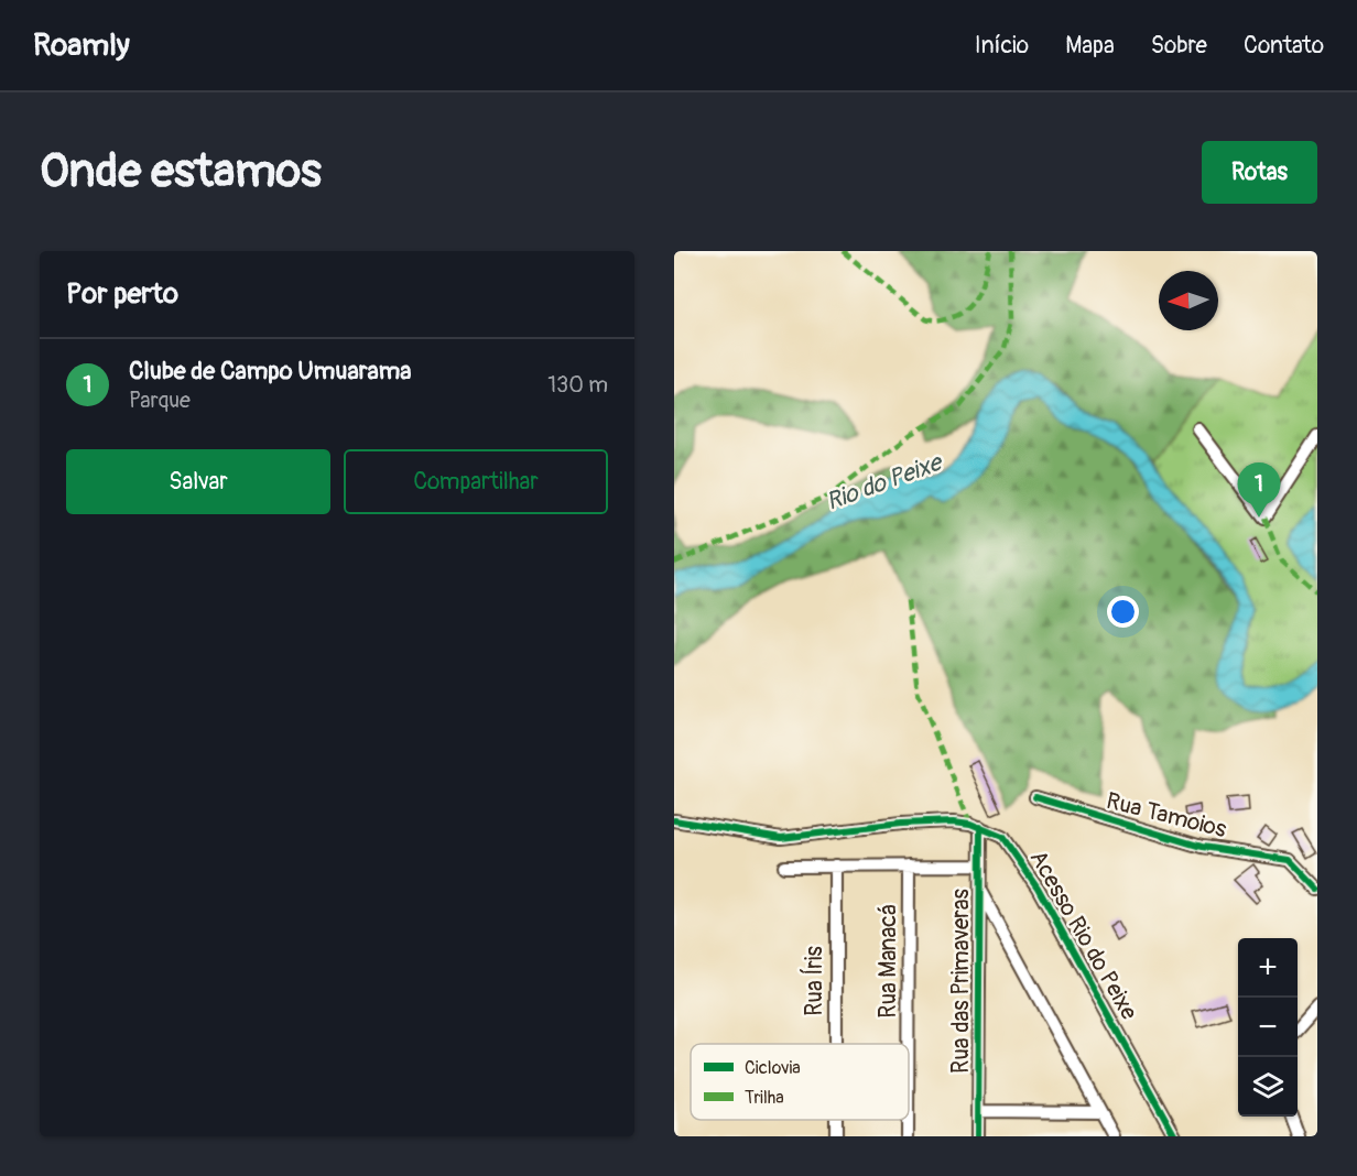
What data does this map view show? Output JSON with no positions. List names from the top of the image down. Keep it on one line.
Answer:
{"streets":{"street":["Rua Tamoios","Acesso Rio do Peixe","Rua Manacá","Rua Íris","Rua das Primaveras"]},"crossings":[["Acesso Rio do Peixe","Rua das Primaveras"]],"water":["Rio do Peixe"],"legend":["Ciclovia","Trilha"],"north":"left","page":{"header":"Roamly","nav":["Início","Mapa","Sobre","Contato"],"buttons":["Rotas",["Salvar","Compartilhar"]],"title":"Onde estamos","heading":"Por perto","list":[{"mark":"1","name":"Clube de Campo Umuarama","note":"Parque","value":"130 m"}],"pins":"1","map_buttons":["+","−"]}}
